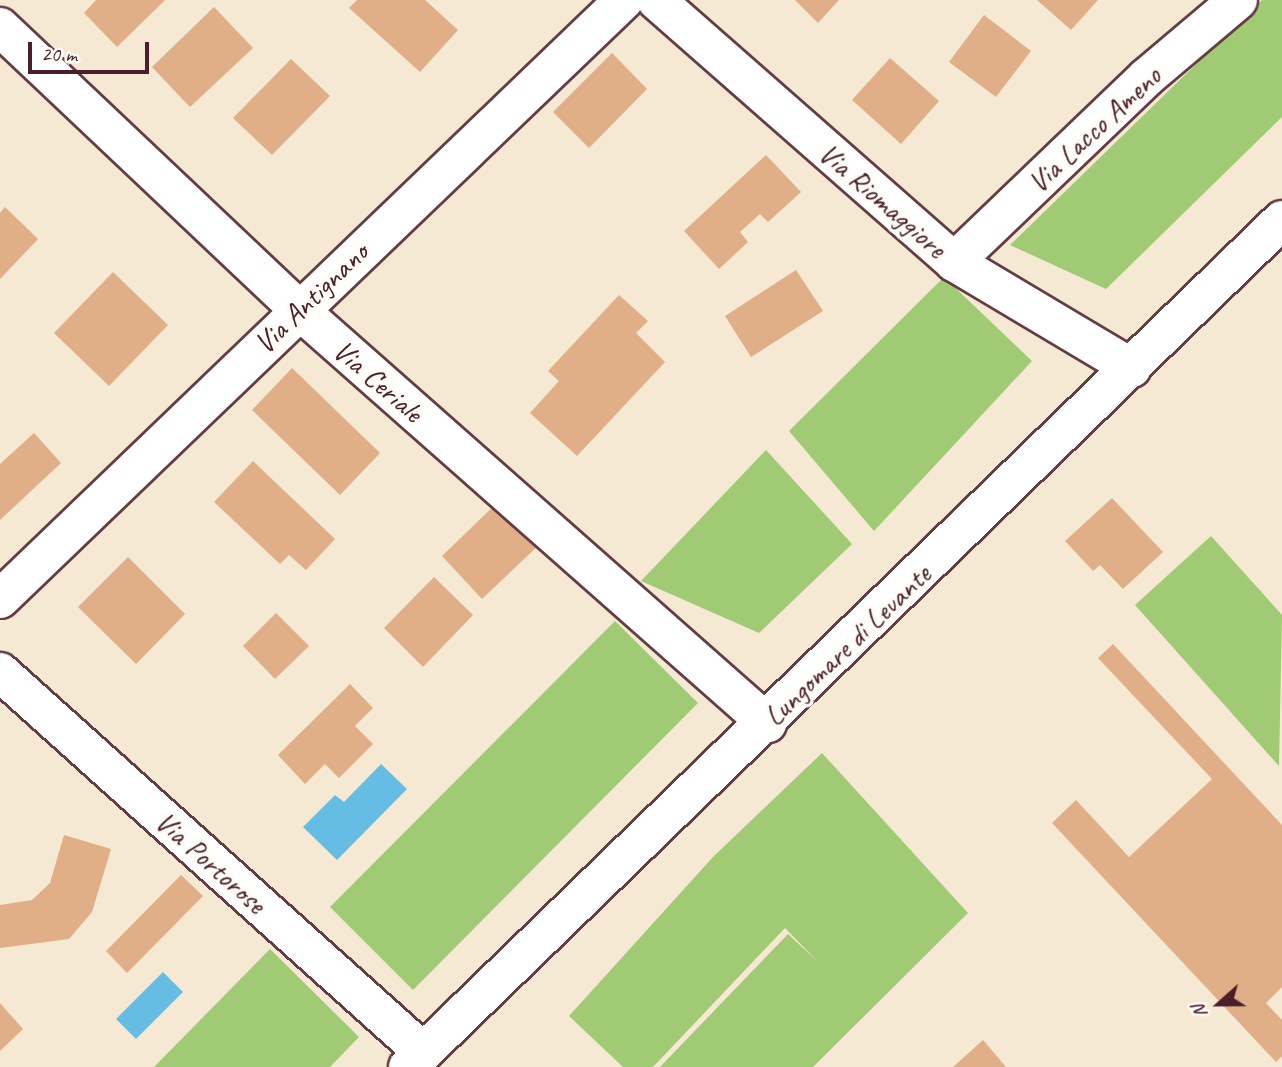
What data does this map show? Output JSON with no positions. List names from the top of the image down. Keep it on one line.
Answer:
{"streets":{"street":["Via Lacco Ameno","Via Riomaggiore","Via Antignano","Via Ceriale","Lungomare di Levante","Via Portorose"]},"crossings":[["Via Lacco Ameno","Via Riomaggiore"],["Via Riomaggiore","Lungomare di Levante"],["Via Antignano","Via Ceriale"],["Via Ceriale","Lungomare di Levante"],["Lungomare di Levante","Via Portorose"]],"scale_bar":"20 m","north":"left"}
